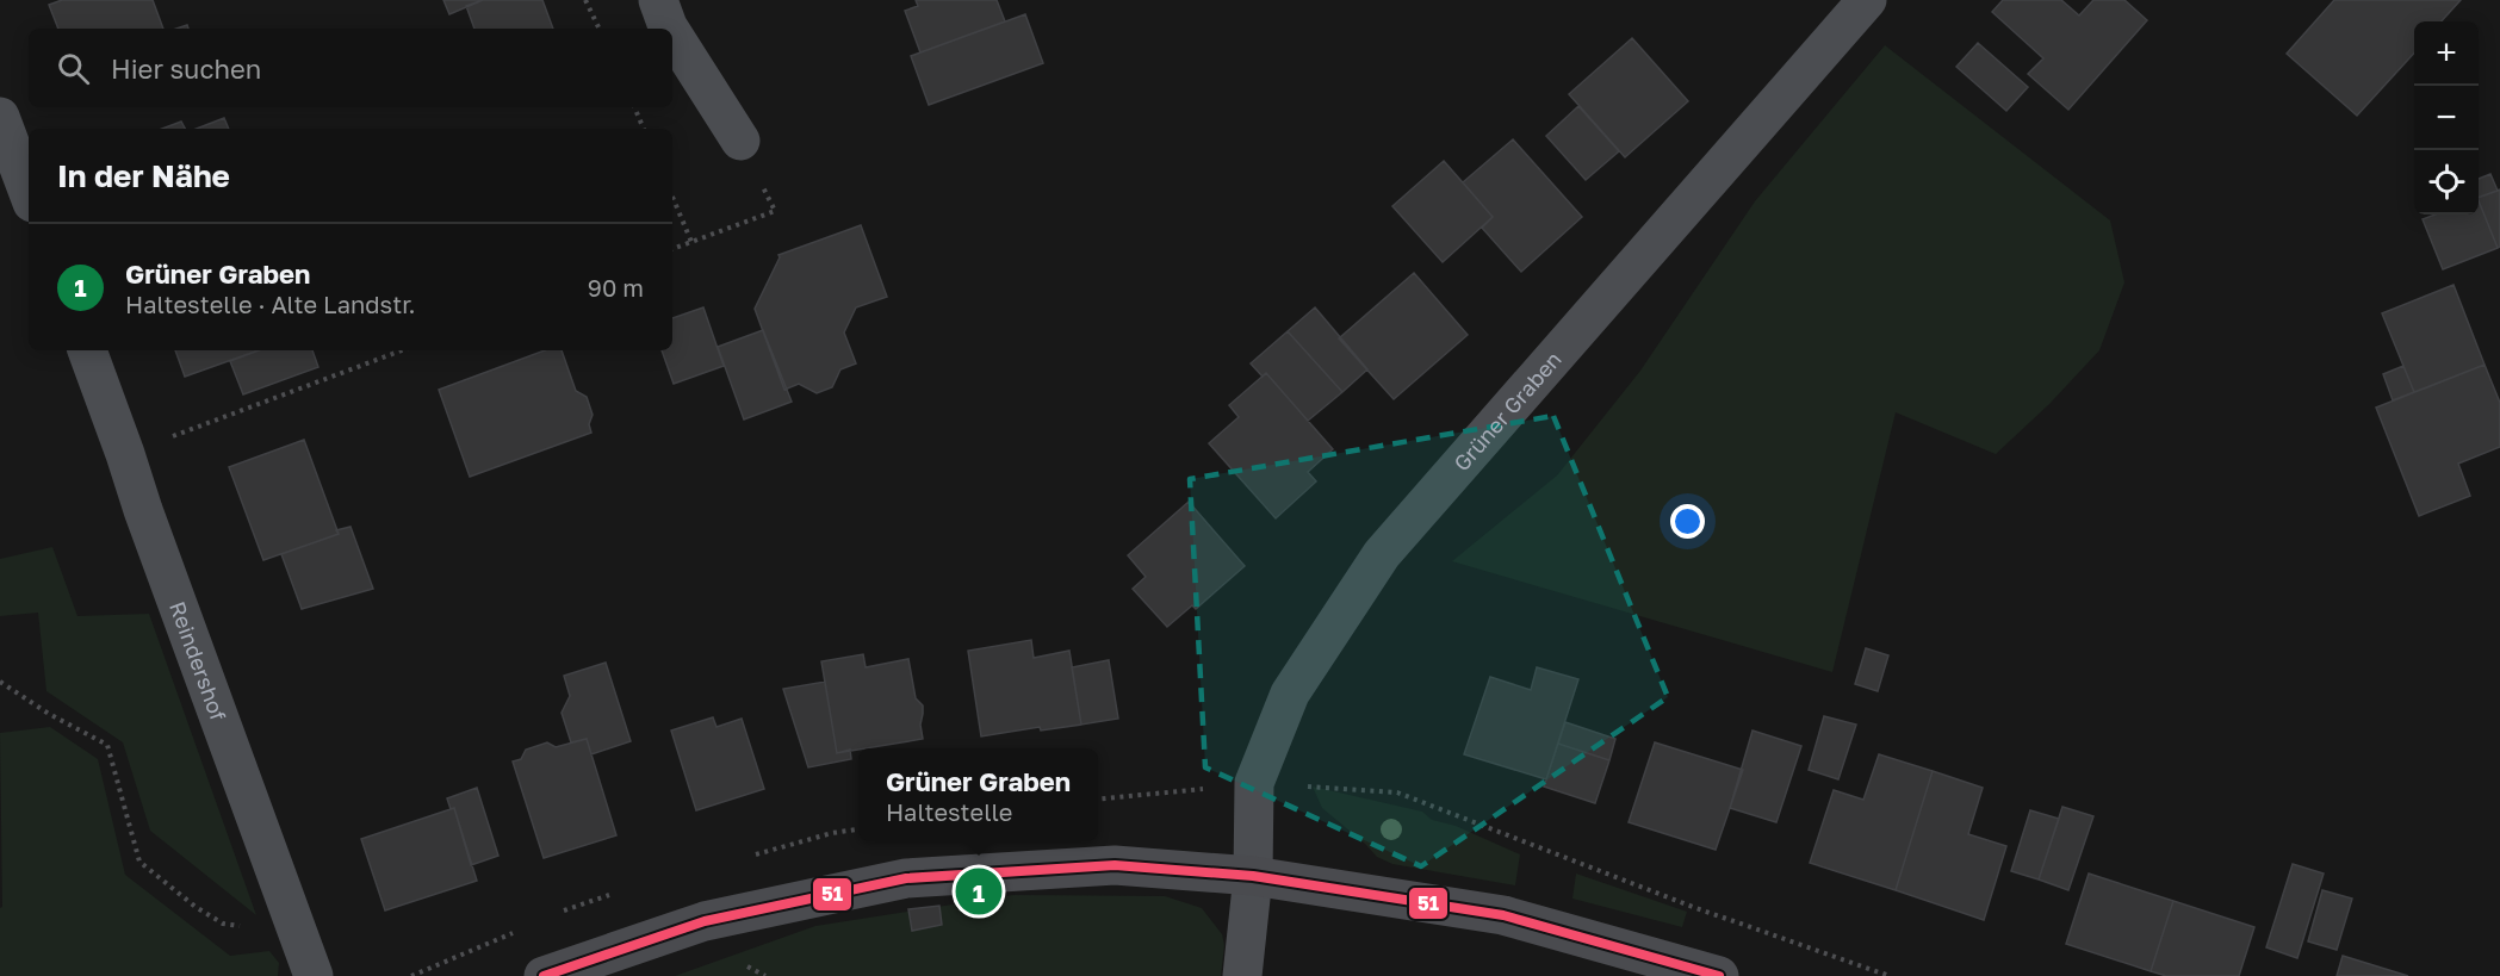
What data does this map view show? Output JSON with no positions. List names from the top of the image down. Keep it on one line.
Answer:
{"streets":{"street":["Grüner Graben","Reindershof"]},"lines":["transit line 51"],"page":{"map_buttons":["+","−"],"search":"Hier suchen","heading":"In der Nähe","list":[{"mark":"1","name":"Grüner Graben","note":"Haltestelle · Alte Landstr.","value":"90 m"}],"popup":["Grüner Graben","Haltestelle"],"pins":"1"}}
